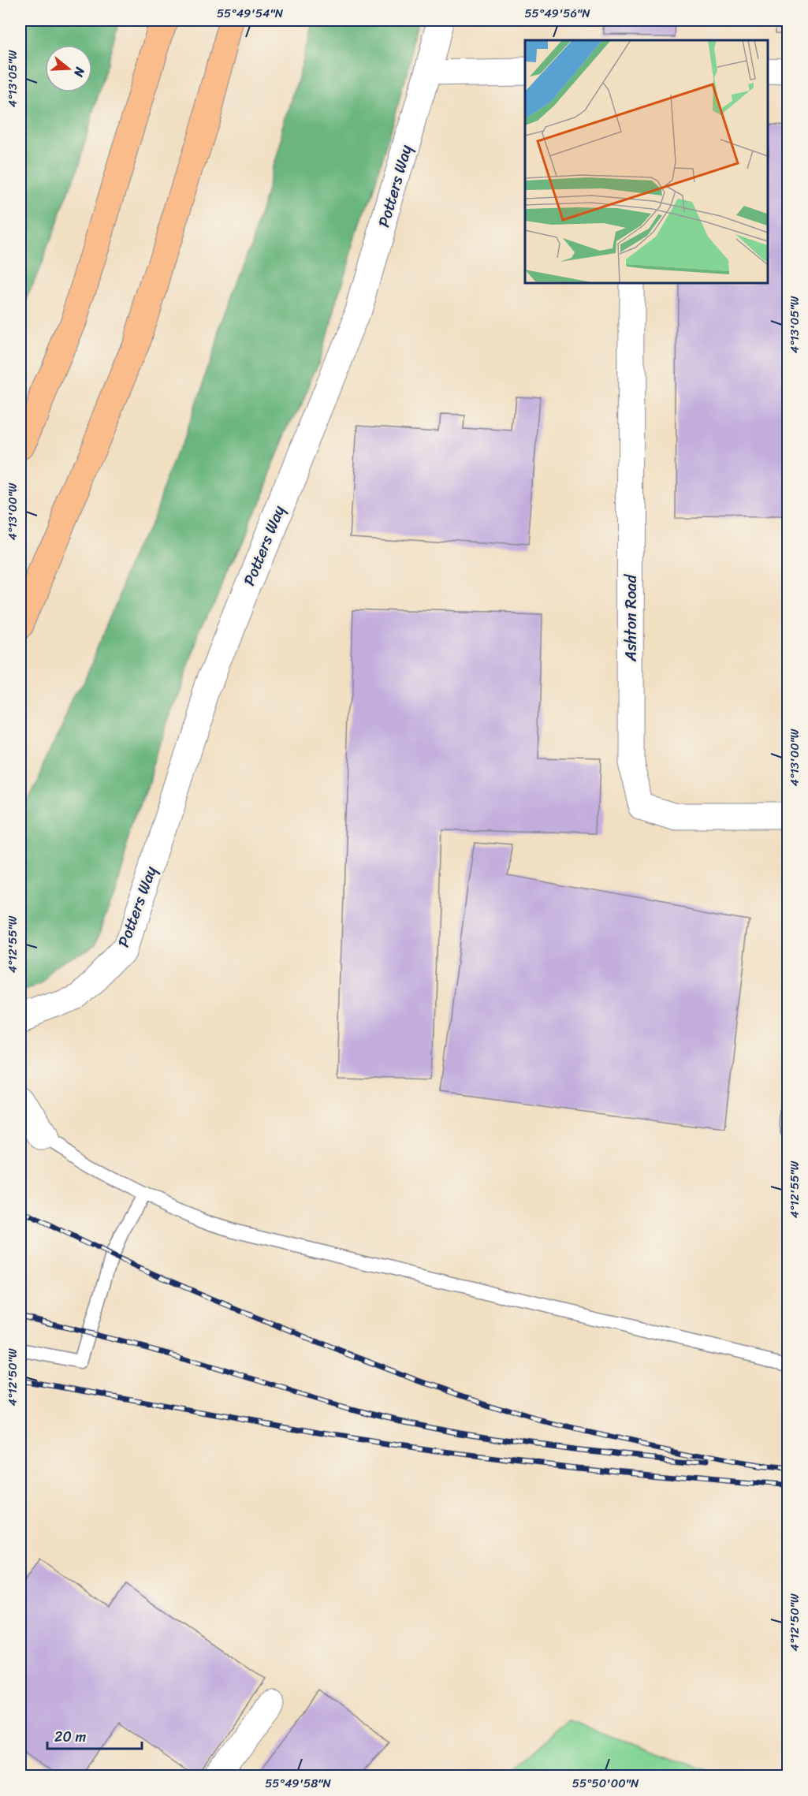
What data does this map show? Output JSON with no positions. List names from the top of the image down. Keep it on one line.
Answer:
{"streets":{"street":["Potters Way","Ashton Road"]},"scale_bar":"20 m","north":"right","coordinates":["55°49'54\"N","55°49'56\"N","4°13'05\"W","4°13'00\"W","4°12'55\"W","4°12'50\"W","55°49'58\"N","55°50'00\"N"]}
